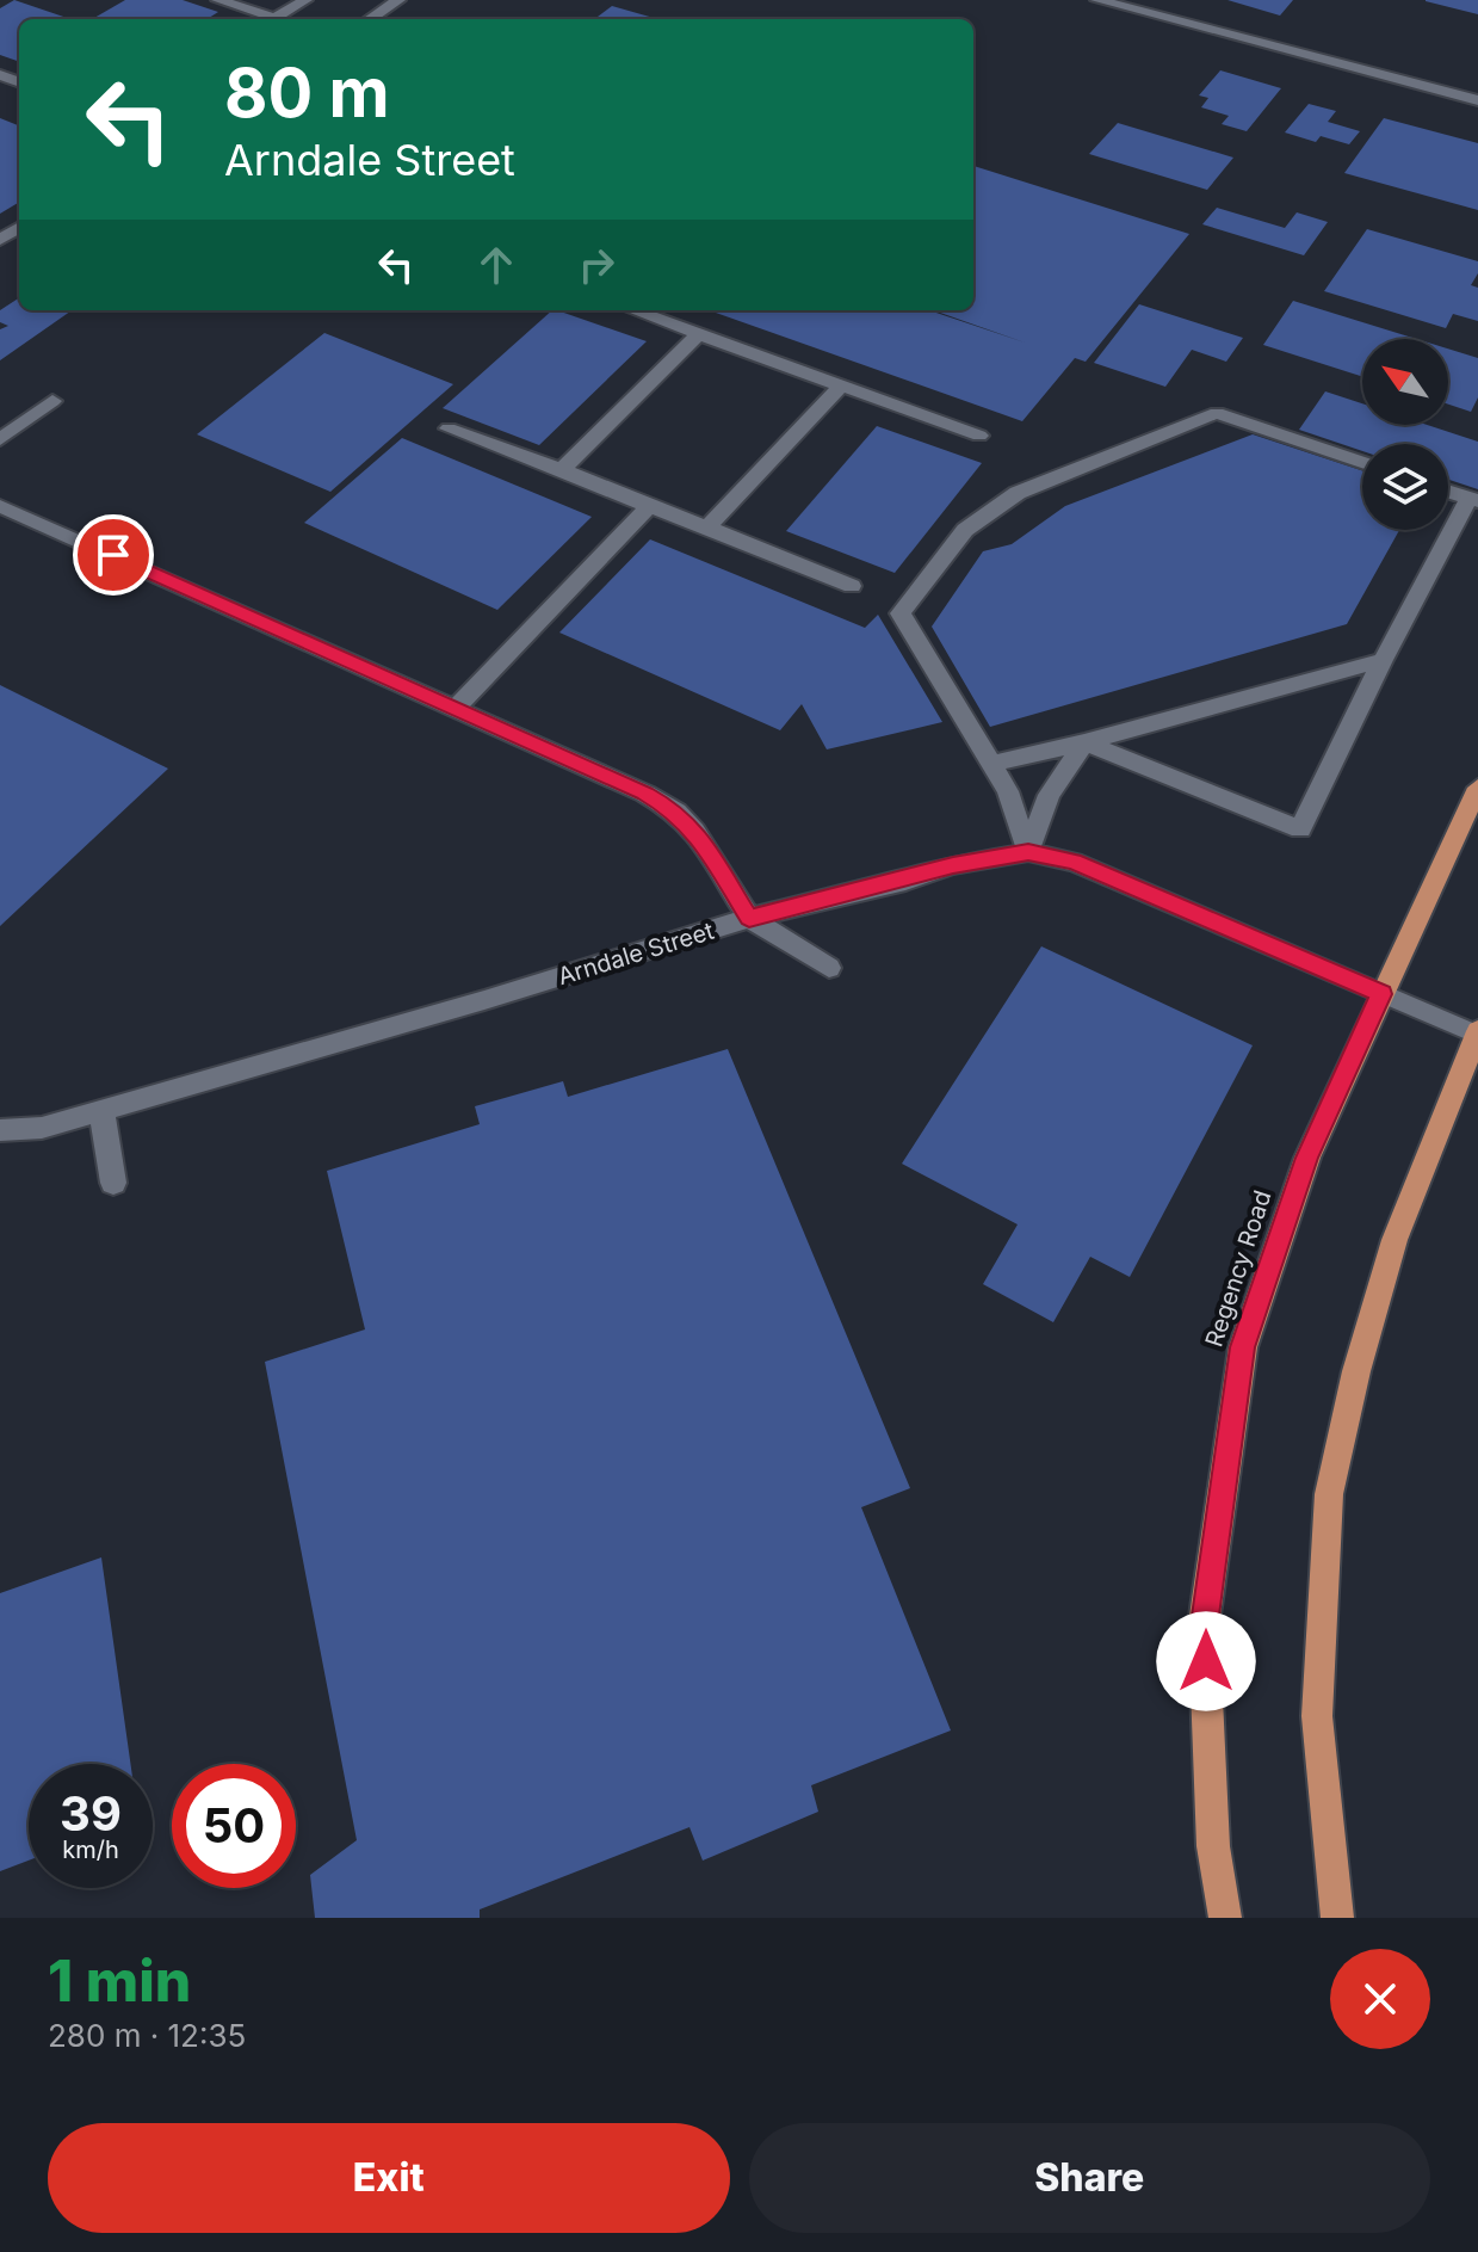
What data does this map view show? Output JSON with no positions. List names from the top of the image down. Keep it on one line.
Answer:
{"streets":{"main road":["Regency Road"],"street":["Arndale Street"]},"crossings":[["Arndale Street","Regency Road"]],"north":"top left","page":{"turn":["80 m","Arndale Street"],"speed":"39 km/h","limit":"50","heading":["1 min","280 m · 12:35"],"buttons":["Exit","Share"]}}
